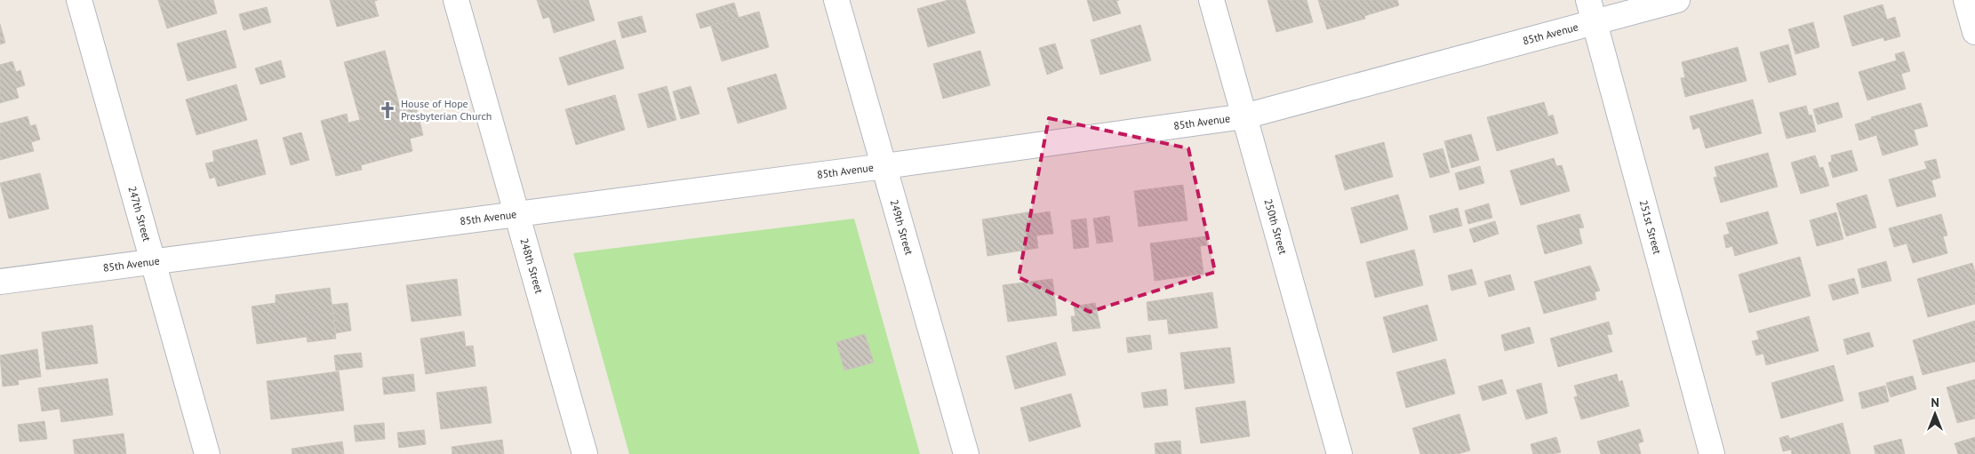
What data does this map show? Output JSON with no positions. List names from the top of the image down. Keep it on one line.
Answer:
{"streets":{"street":["85th Avenue","247th Street","249th Street","250th Street","251st Street","248th Street"]},"crossings":[["85th Avenue","247th Street"],["85th Avenue","249th Street"],["85th Avenue","250th Street"],["85th Avenue","251st Street"],["85th Avenue","248th Street"]],"places":{"church":["House of Hope Presbyterian Church"]},"north":"top"}
